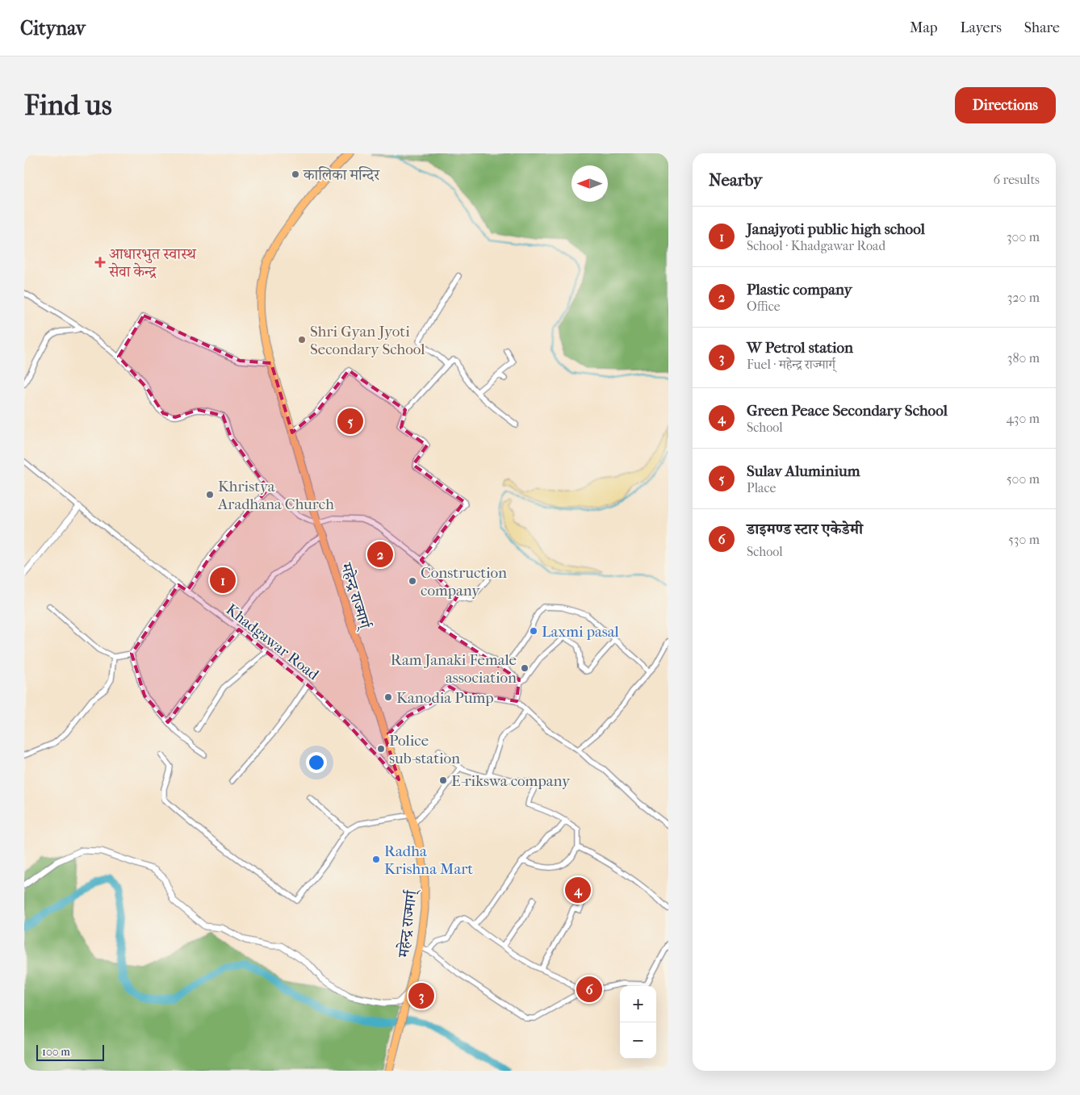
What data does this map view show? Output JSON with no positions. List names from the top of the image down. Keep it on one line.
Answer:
{"streets":{"highway":["महेन्द्र राज्मार्ग्"],"street":["Khadgawar Road"]},"crossings":[["महेन्द्र राज्मार्ग्","Khadgawar Road"]],"places":{"other":["कालिका मन्दिर","Shri Gyan Jyoti Secondary School","Khristya Aradhana Church","Construction company","Laxmi pasal","Ram Janaki Female association","Kanodia Pump","Police sub-station","E-rikswa company","Radha Krishna Mart"],"health":["आधारभुत स्वास्थ सेवा केन्द्र"]},"scale_bar":"100 m","north":"left","page":{"header":"Citynav","nav":["Map","Layers","Share"],"buttons":"Directions","title":"Find us","heading":["Nearby","6 results"],"list":[{"mark":"1","name":"Janajyoti public high school","note":"School · Khadgawar Road","value":"300 m"},{"mark":"2","name":"Plastic company","note":"Office","value":"320 m"},{"mark":"3","name":"W Petrol station","note":"Fuel · महेन्द्र राज्मार्ग्","value":"380 m"},{"mark":"4","name":"Green Peace Secondary School","note":"School","value":"430 m"},{"mark":"5","name":"Sulav Aluminium","note":"Place","value":"500 m"},{"mark":"6","name":"डाइमण्ड स्टार एकेडेमी","note":"School","value":"530 m"}],"pins":["5","2","1","4","6","3"],"map_buttons":["+","−"],"scale":"100 m"}}
